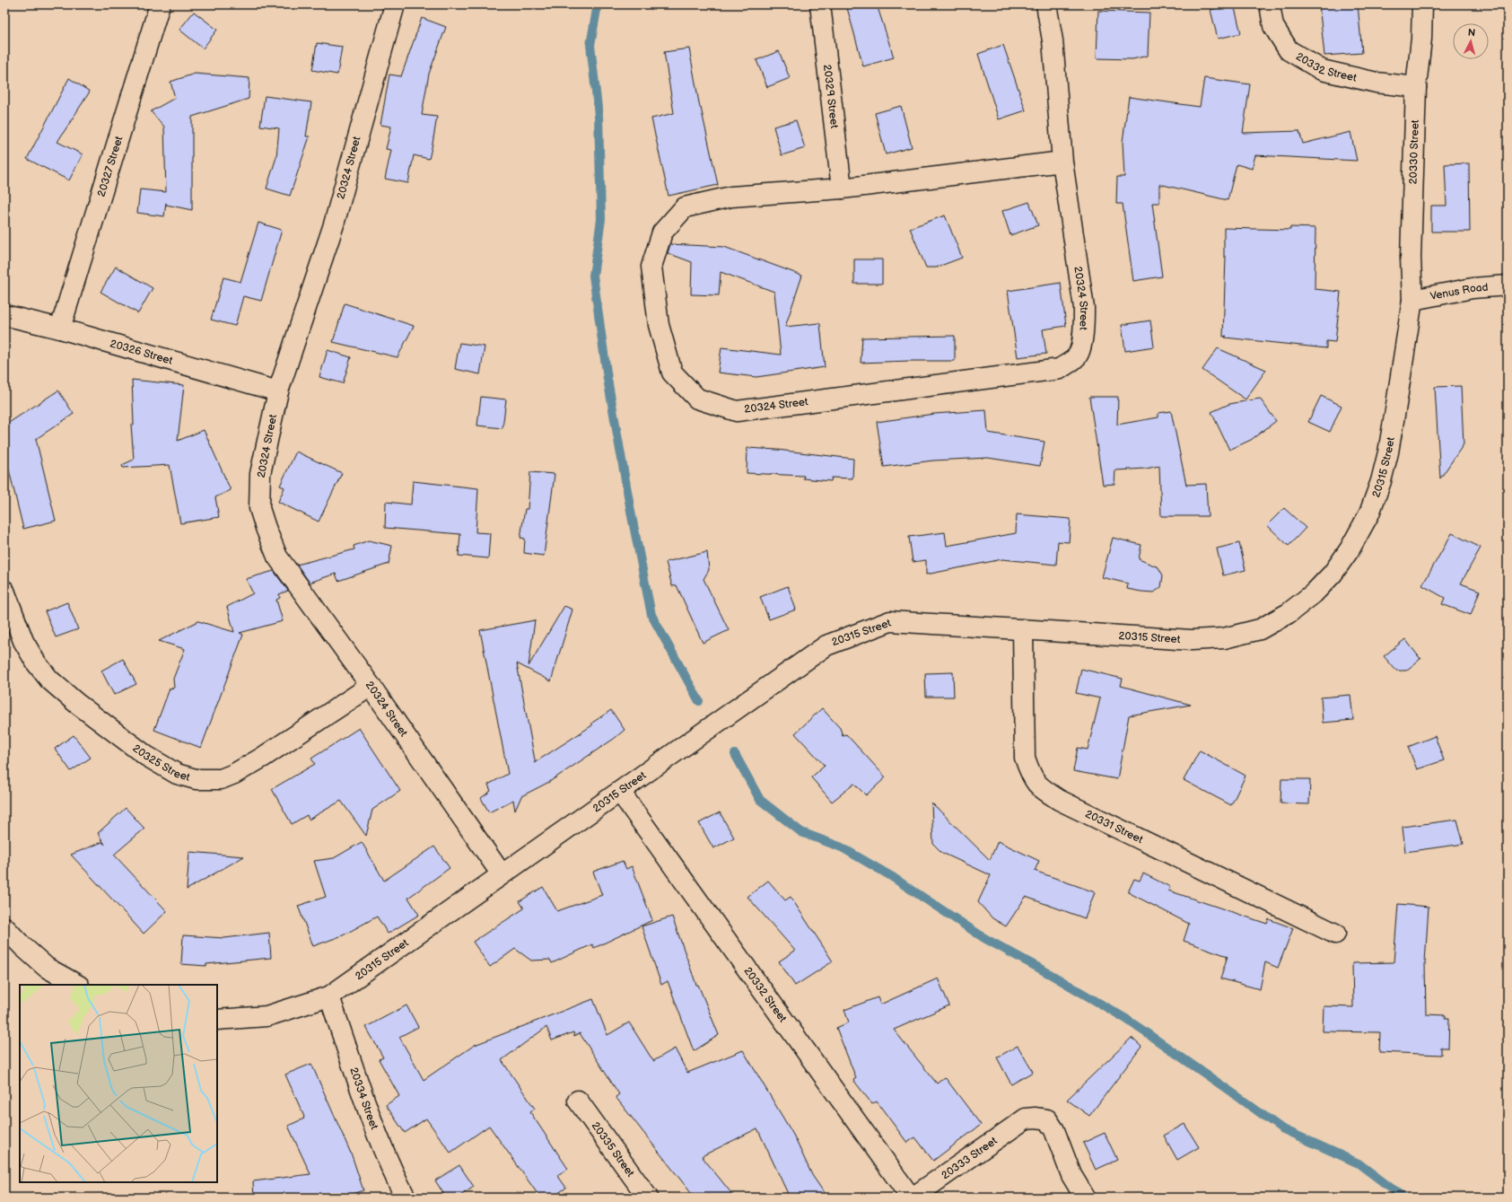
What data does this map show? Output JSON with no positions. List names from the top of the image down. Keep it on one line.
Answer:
{"streets":{"street":["20332 Street","20329 Street","20330 Street","20327 Street","20324 Street","Venus Road","20326 Street","20315 Street","20325 Street","20331 Street","20334 Street","20335 Street","20333 Street"]},"crossings":[["20332 Street","20330 Street"],["20332 Street","20315 Street"],["20332 Street","20333 Street"],["20329 Street","20324 Street"],["20330 Street","Venus Road"],["20330 Street","20315 Street"],["20327 Street","20326 Street"],["20324 Street","20326 Street"],["20324 Street","20315 Street"],["20324 Street","20325 Street"],["Venus Road","20315 Street"],["20315 Street","20331 Street"],["20315 Street","20334 Street"]],"north":"top"}
